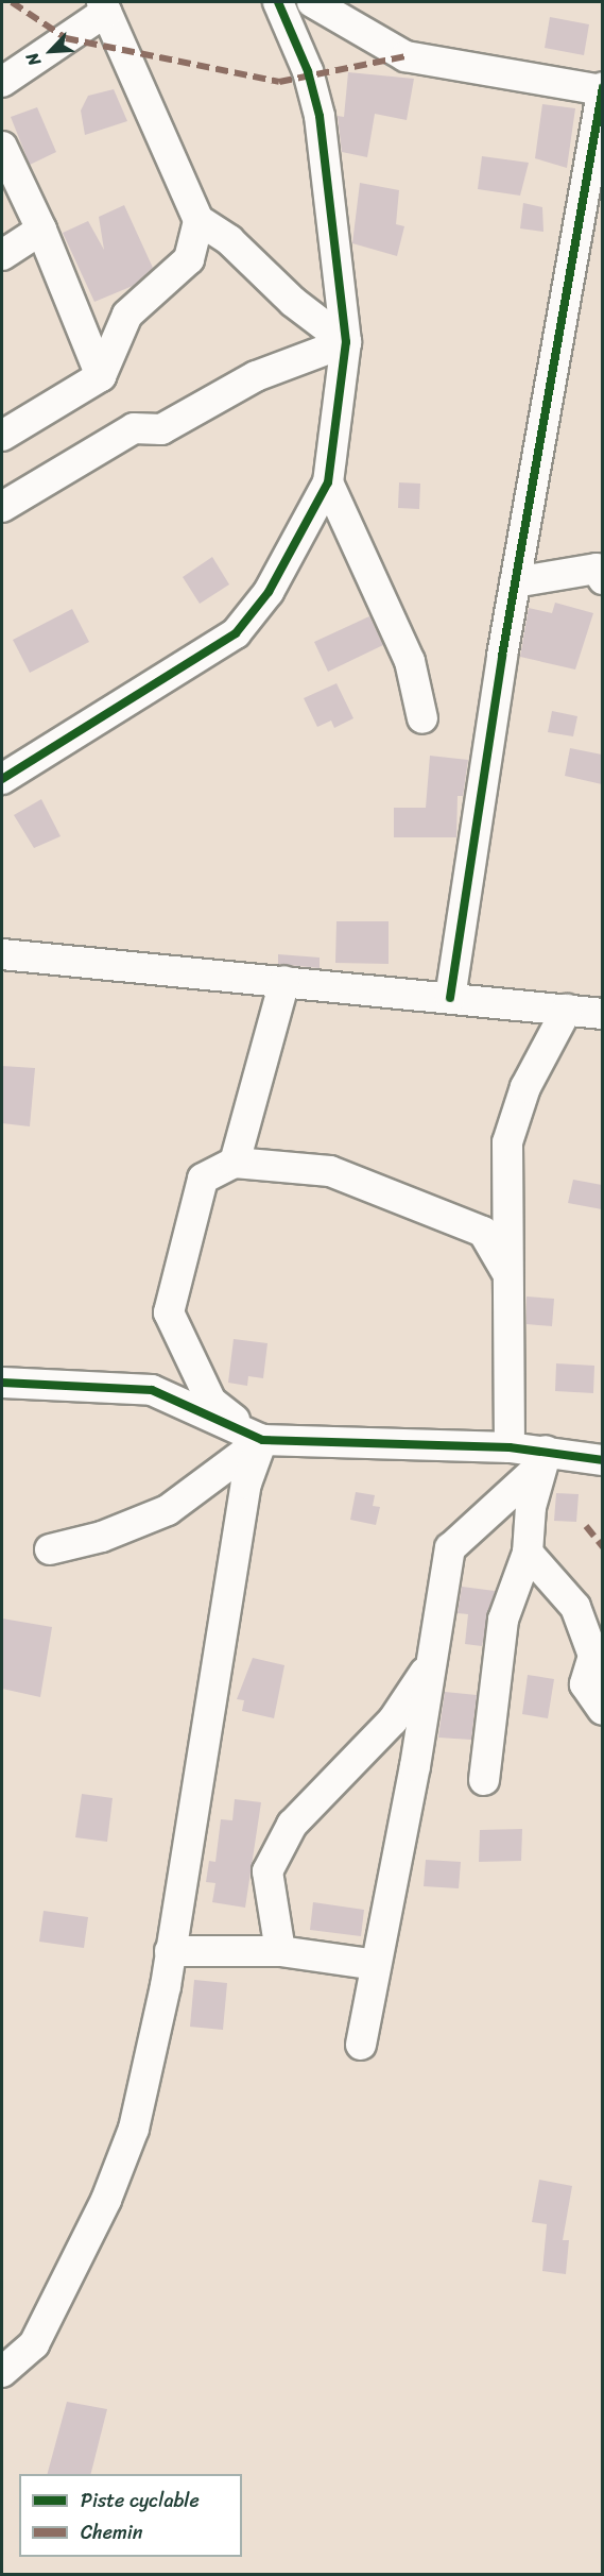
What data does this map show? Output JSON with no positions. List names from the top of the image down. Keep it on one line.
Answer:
{"legend":["Piste cyclable","Chemin"],"north":"bottom left"}
